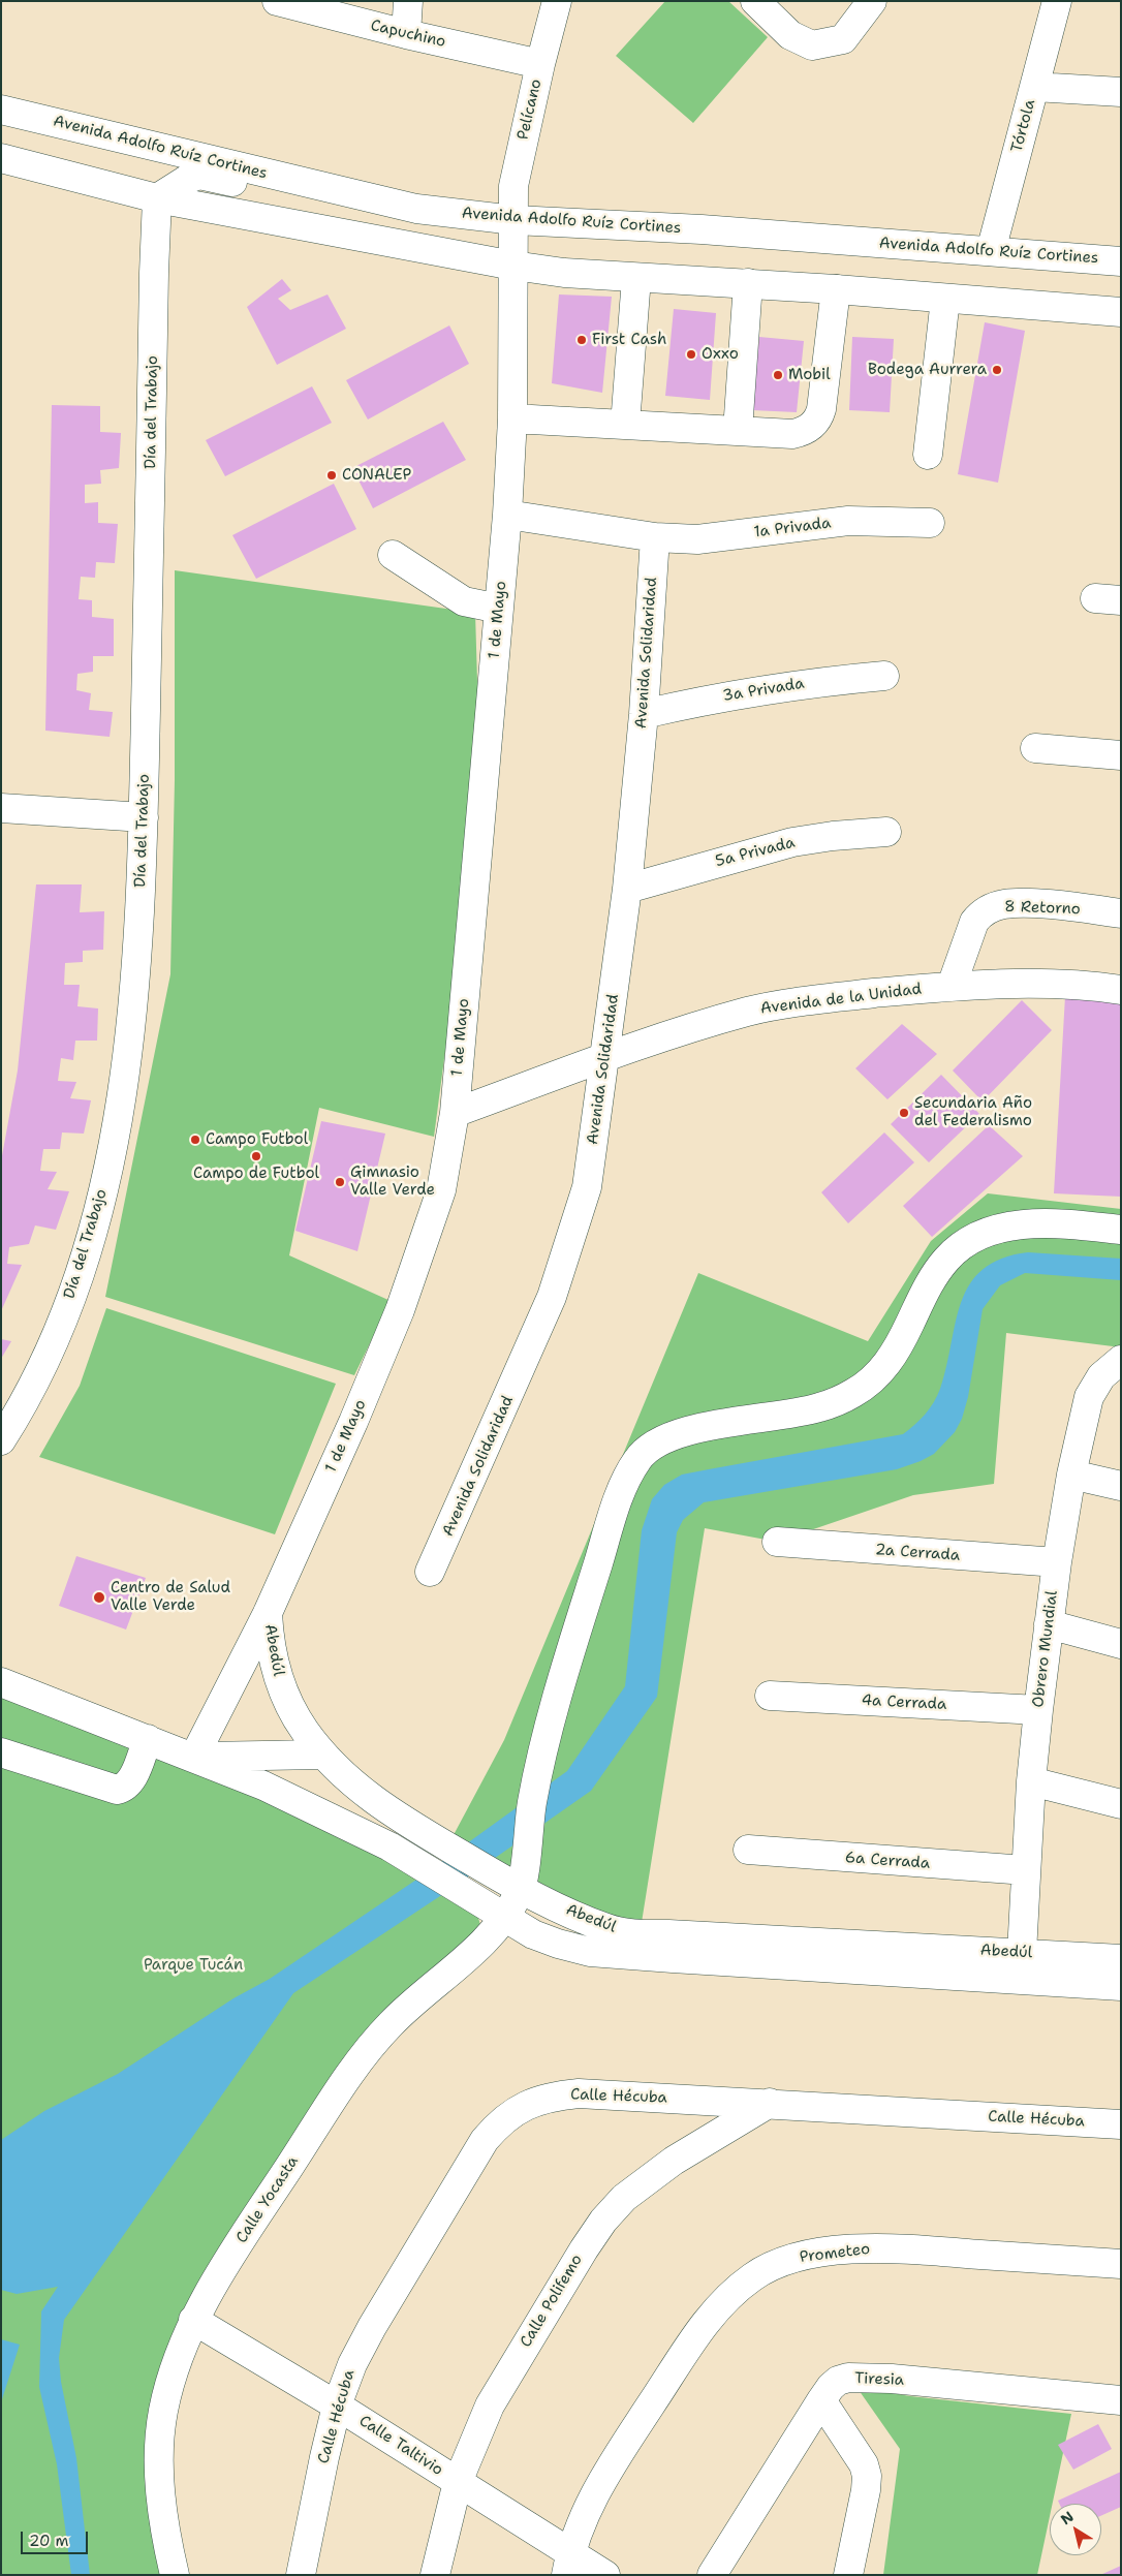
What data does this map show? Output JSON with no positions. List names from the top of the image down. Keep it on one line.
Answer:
{"streets":{"street":["Capuchino","Pelícano","Tórtola","Avenida Adolfo Ruíz Cortines","Día del Trabajo","1a Privada","1 de Mayo","Avenida Solidaridad","3a Privada","5a Privada","8 Retorno","Avenida de la Unidad","2a Cerrada","Obrero Mundial","Abedúl","4a Cerrada","6a Cerrada","Calle Hécuba","Calle Yocasta","Prometeo","Calle Polifemo","Tiresia","Calle Taltivio"]},"crossings":[["Capuchino","Pelícano"],["Pelícano","Avenida Adolfo Ruíz Cortines"],["Pelícano","1 de Mayo"],["Tórtola","Avenida Adolfo Ruíz Cortines"],["1a Privada","1 de Mayo"],["1a Privada","Avenida Solidaridad"],["1 de Mayo","Avenida de la Unidad"],["1 de Mayo","Abedúl"],["Avenida Solidaridad","3a Privada"],["Avenida Solidaridad","5a Privada"],["Avenida Solidaridad","Avenida de la Unidad"],["8 Retorno","Avenida de la Unidad"],["2a Cerrada","Obrero Mundial"],["Obrero Mundial","Abedúl"],["Obrero Mundial","4a Cerrada"],["Obrero Mundial","6a Cerrada"],["Abedúl","Calle Yocasta"],["Calle Hécuba","Calle Polifemo"],["Calle Hécuba","Calle Taltivio"],["Calle Yocasta","Calle Taltivio"],["Prometeo","Calle Taltivio"],["Calle Polifemo","Calle Taltivio"]],"parks":["Parque Tucán"],"places":["First Cash","Oxxo","Bodega Aurrera","Mobil","CONALEP","Secundaria Año del Federalismo","Campo Futbol","Campo de Futbol","Gimnasio Valle Verde","Centro de Salud Valle Verde"],"scale_bar":"20 m","north":"top left"}
